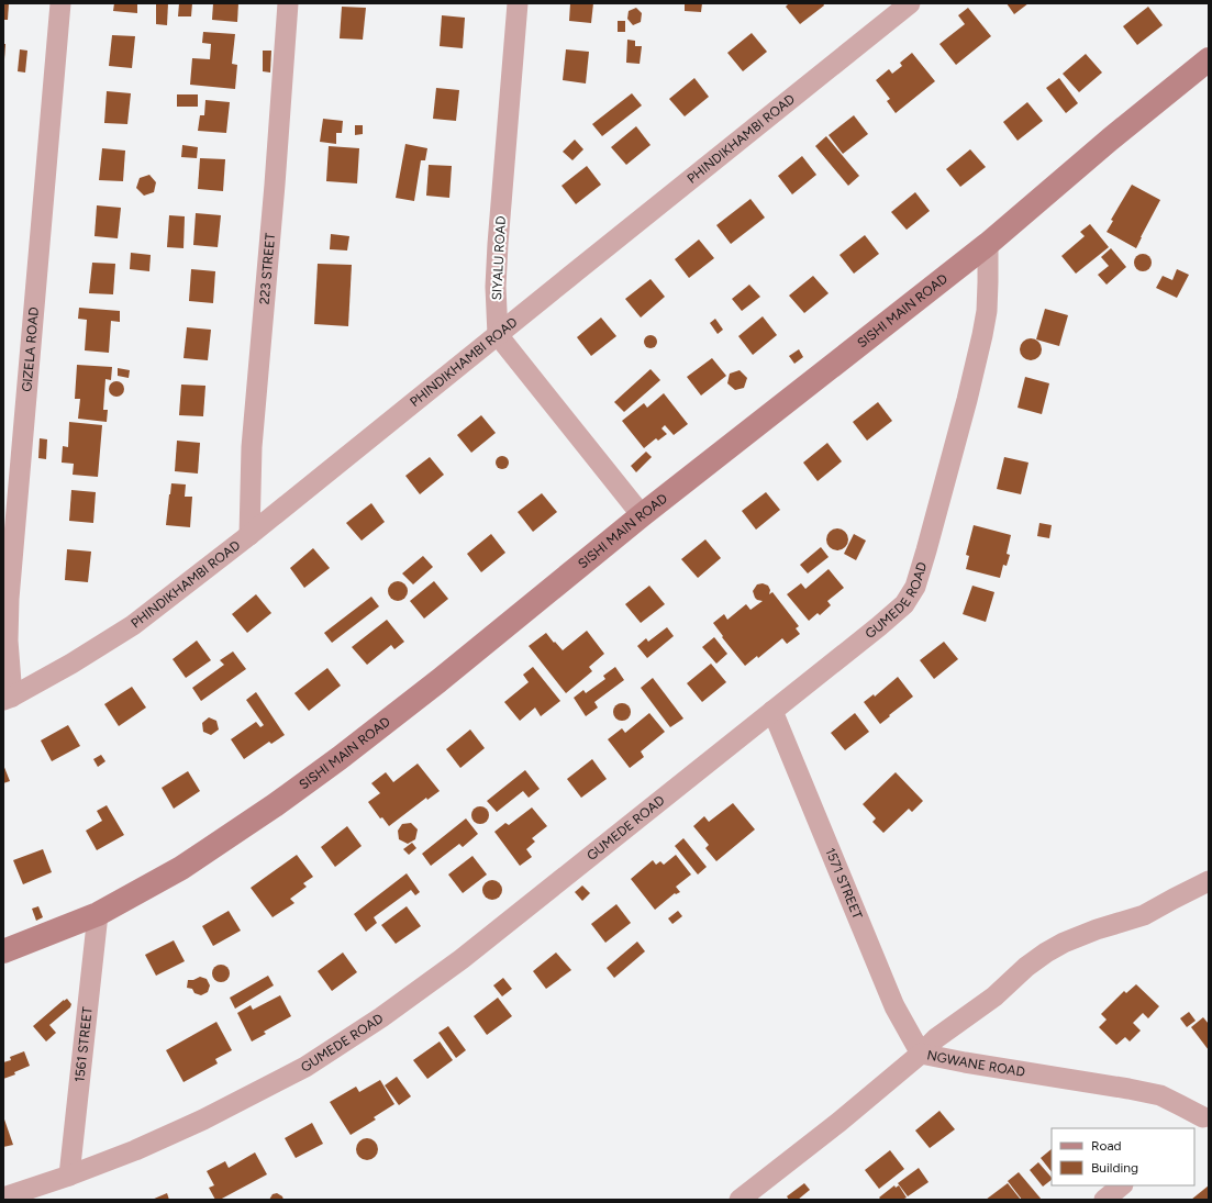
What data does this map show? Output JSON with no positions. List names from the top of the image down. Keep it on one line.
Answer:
{"streets":{"street":["PHINDIKHAMBI ROAD","SIYALU ROAD","223 STREET","SISHI MAIN ROAD","GIZELA ROAD","GUMEDE ROAD","1571 STREET","1561 STREET","NGWANE ROAD"]},"crossings":[["PHINDIKHAMBI ROAD","SIYALU ROAD"],["PHINDIKHAMBI ROAD","223 STREET"],["PHINDIKHAMBI ROAD","GIZELA ROAD"],["SISHI MAIN ROAD","GUMEDE ROAD"],["SISHI MAIN ROAD","1561 STREET"],["GUMEDE ROAD","1571 STREET"],["GUMEDE ROAD","1561 STREET"],["1571 STREET","NGWANE ROAD"]],"legend":["Road","Building"]}
